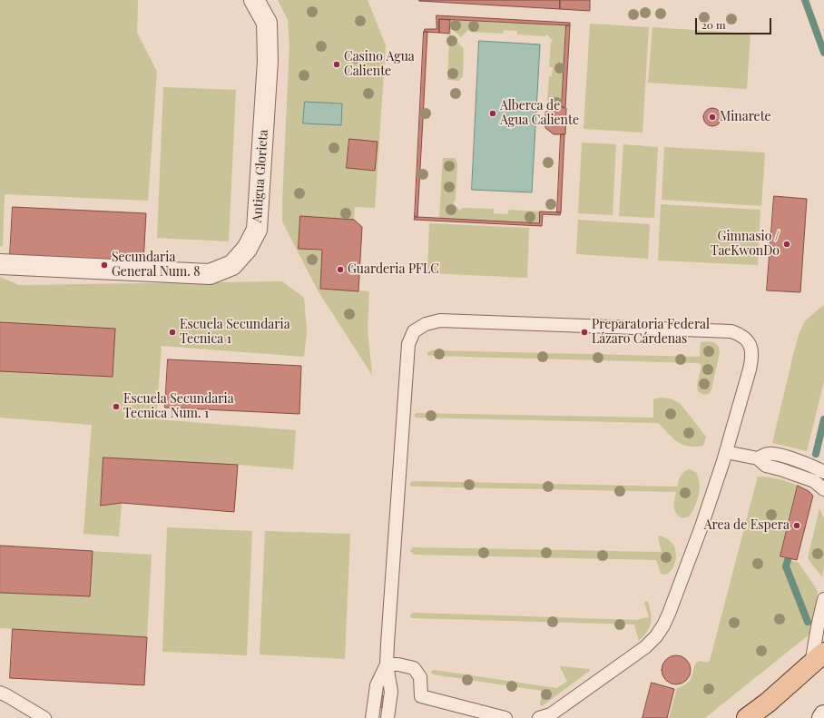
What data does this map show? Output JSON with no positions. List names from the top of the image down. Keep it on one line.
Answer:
{"streets":{"street":["Antigua Glorieta"]},"places":["Casino Agua Caliente","Alberca de Agua Caliente","Minarete","Gimnasio / TaeKwonDo","Secundaria General Num. 8","Guarderia PFLC","Escuela Secundaria Tecnica 1","Preparatoria Federal Lázaro Cárdenas","Escuela Secundaria Tecnica Num. 1","Area de Espera"],"scale_bar":"20 m"}
